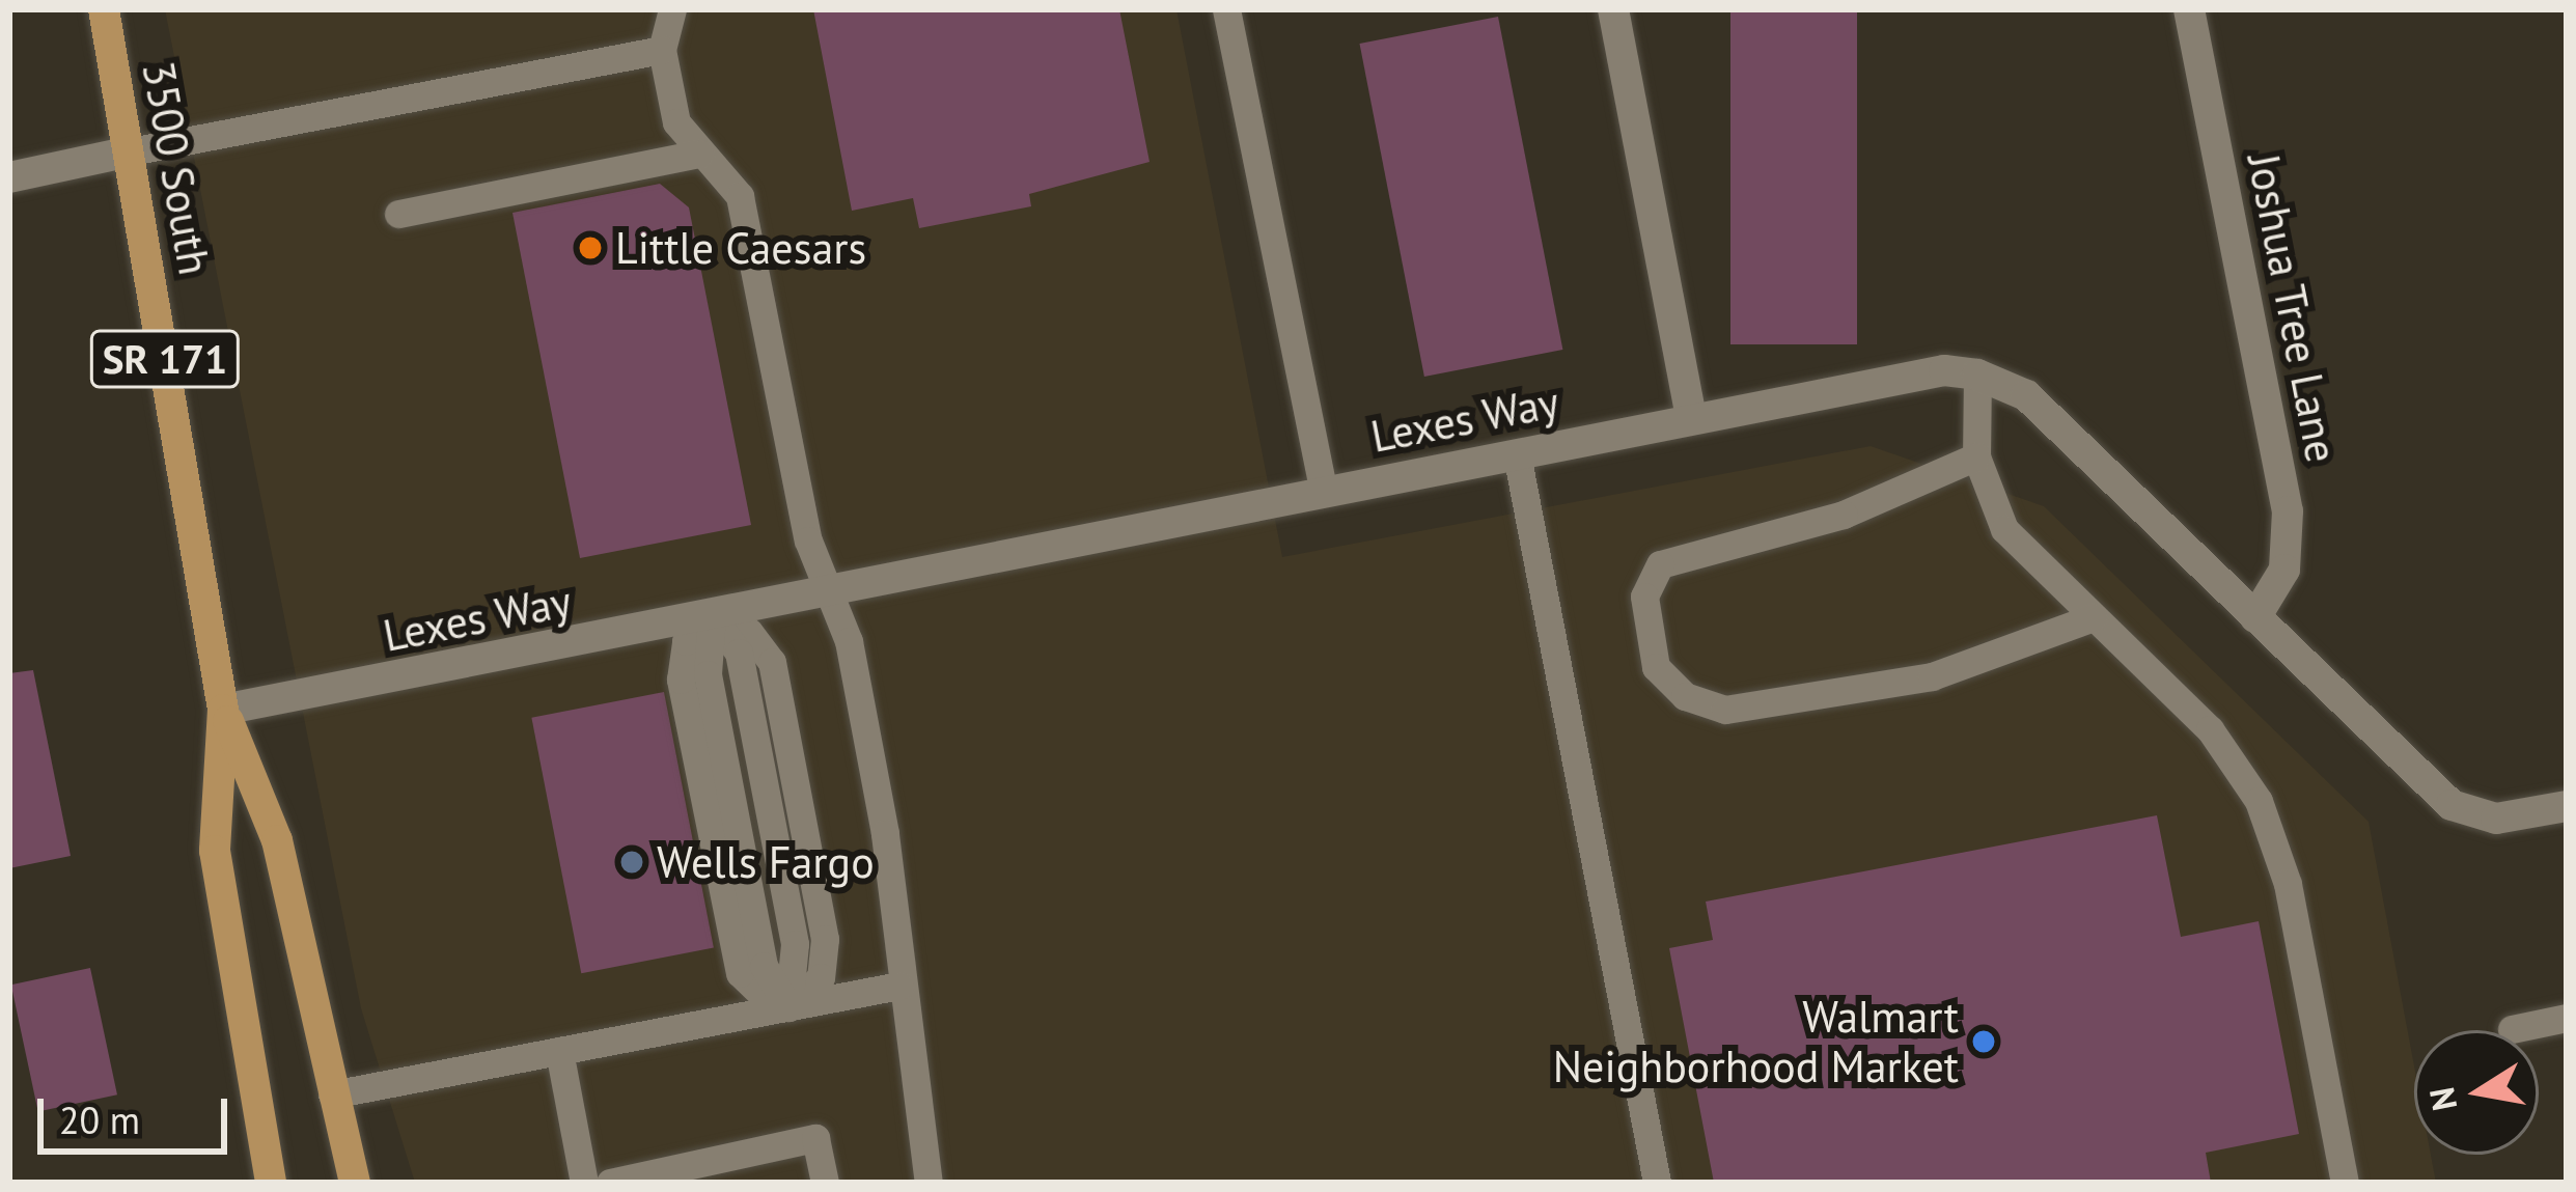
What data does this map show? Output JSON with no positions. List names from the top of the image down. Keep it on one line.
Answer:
{"streets":{"main road":["3500 South","SR 171"],"street":["Joshua Tree Lane","Lexes Way"]},"crossings":[["3500 South","Lexes Way"],["Joshua Tree Lane","Lexes Way"]],"places":["Little Caesars","Wells Fargo","Walmart Neighborhood Market"],"scale_bar":"20 m","north":"left"}
